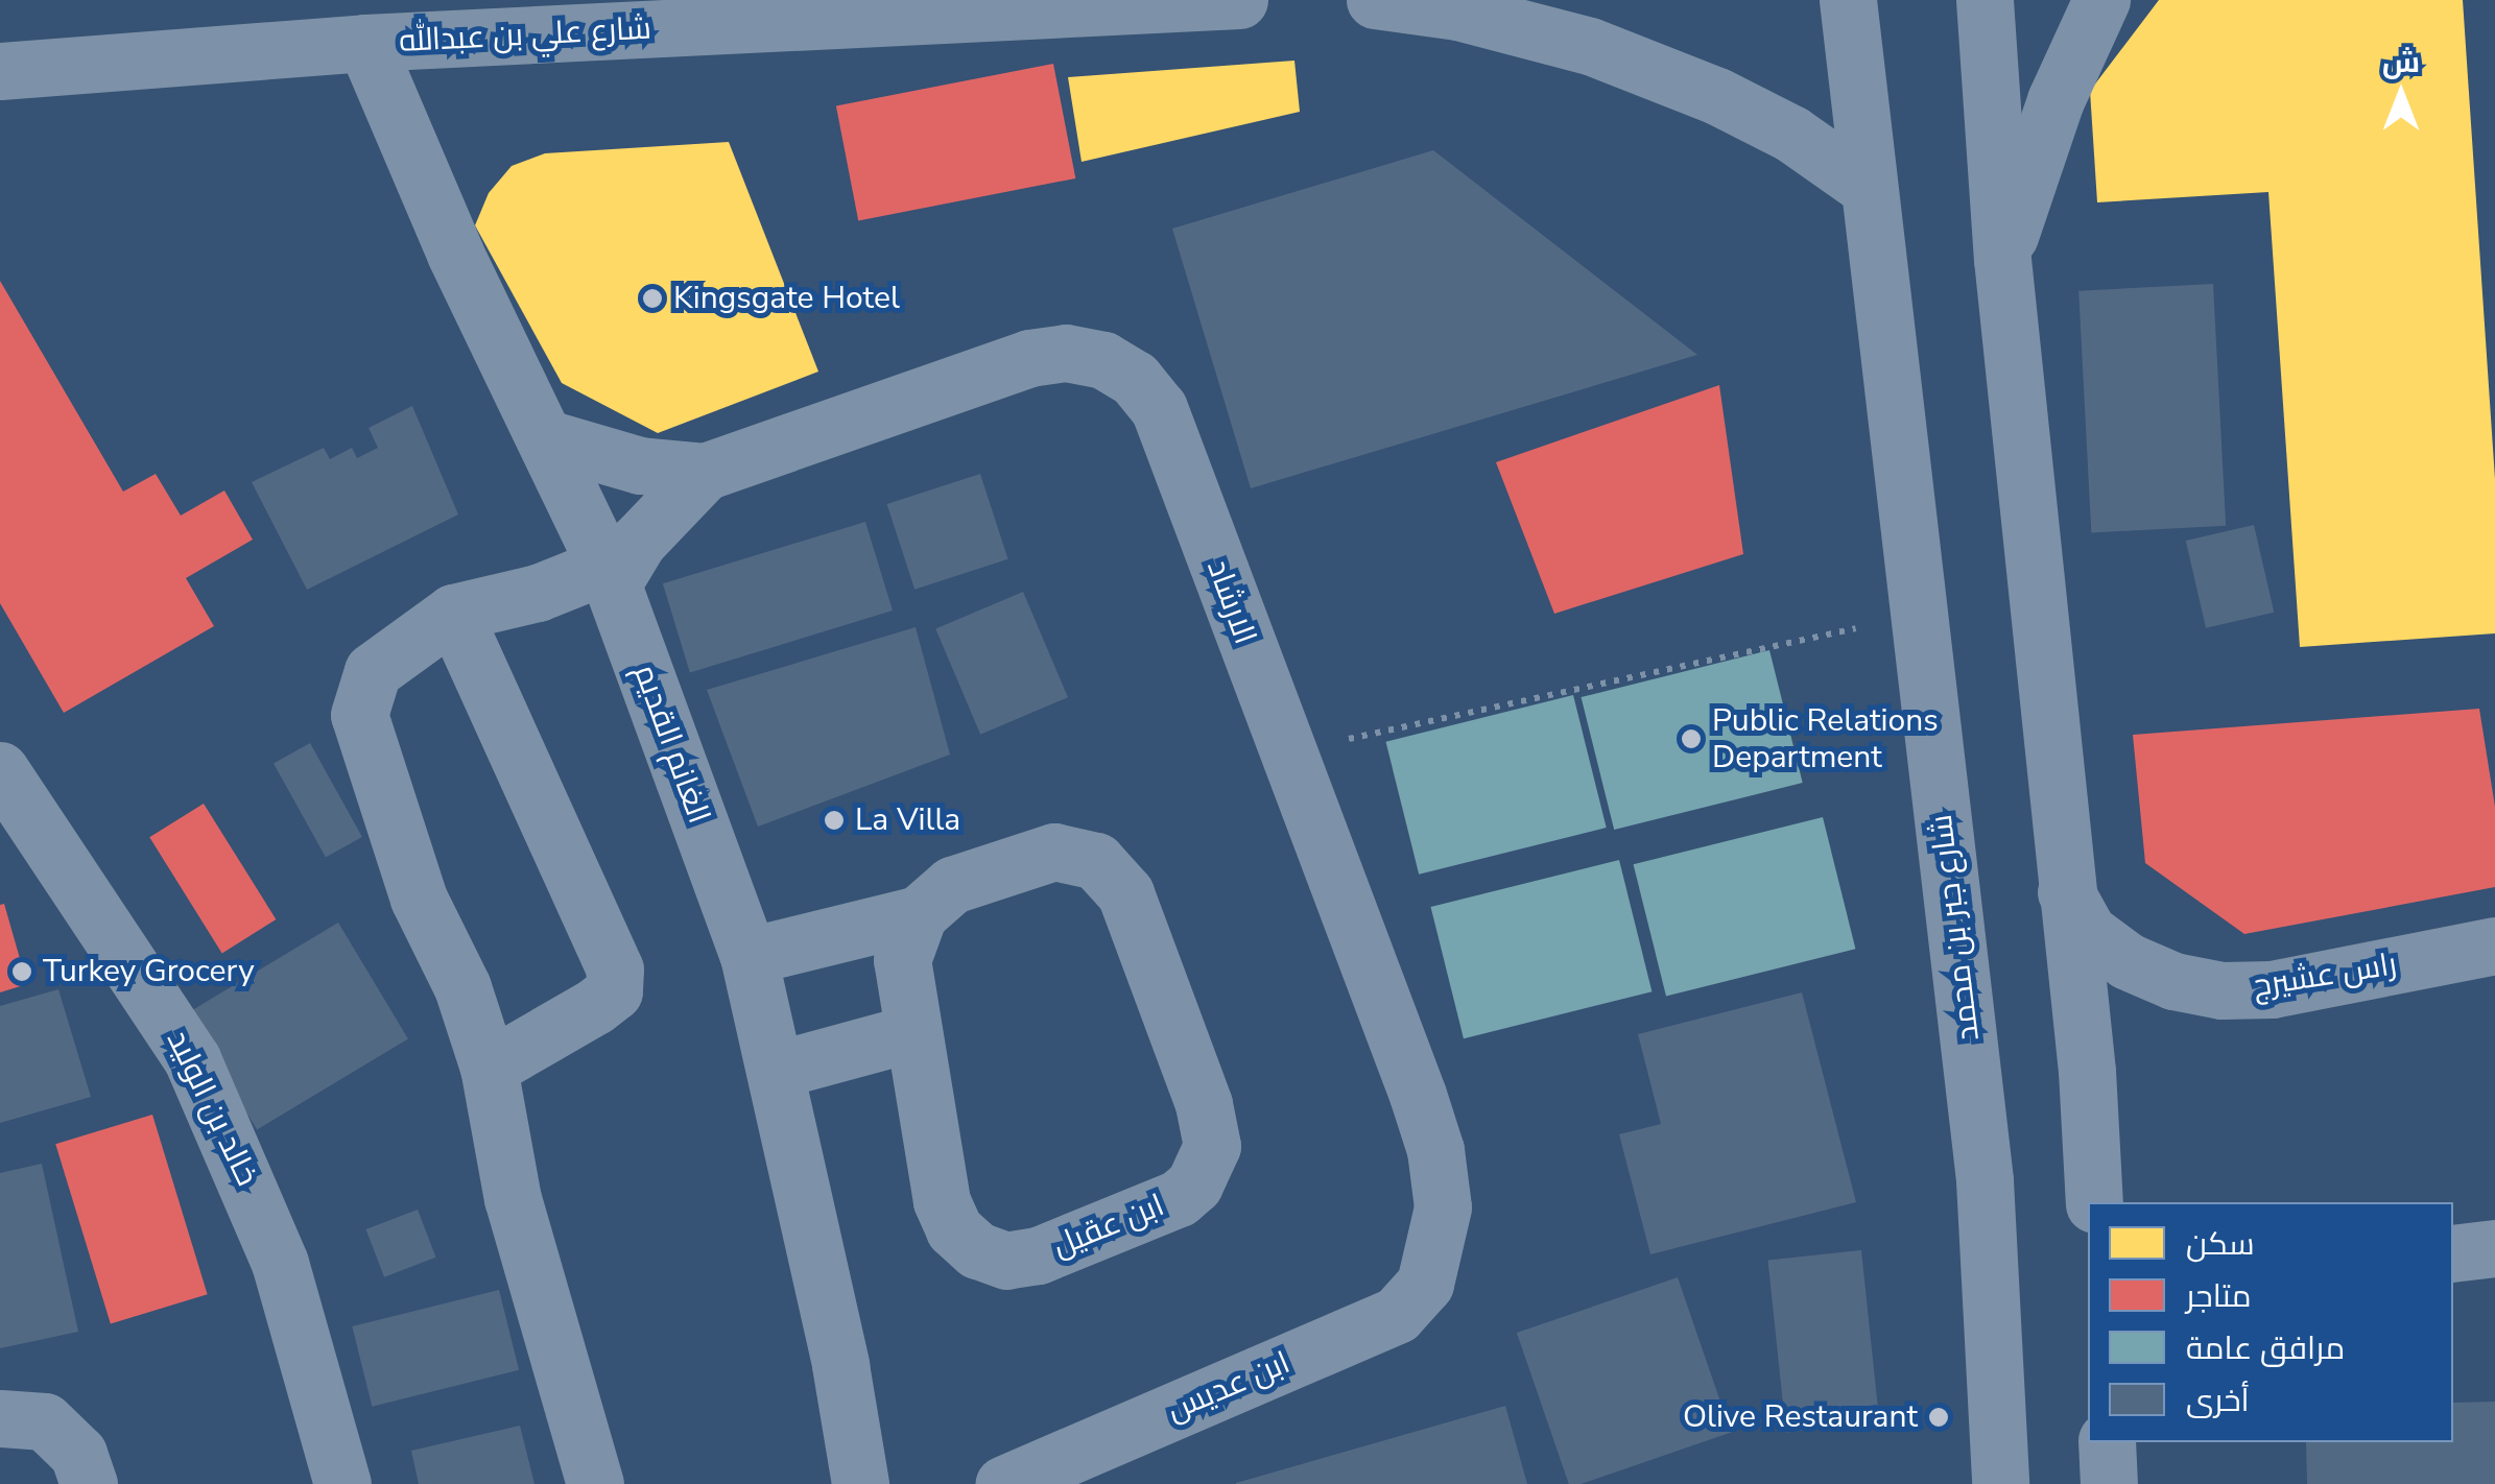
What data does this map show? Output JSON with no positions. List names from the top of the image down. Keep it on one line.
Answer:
{"streets":{"street":["شارع علي بن عبدالله","الارشاد","الغانم القديم","شارع جبر بن محمد","راس عشيرج","خالد بن الوليد","ابن عقيل","ابن عديس"]},"crossings":[["شارع علي بن عبدالله","الغانم القديم"],["الارشاد","ابن عديس"]],"places":["Kingsgate Hotel","Public Relations Department","La Villa","Turkey Grocery","Olive Restaurant"],"legend":["سكن","متاجر","مرافق عامة","أخرى"],"north":"top"}
